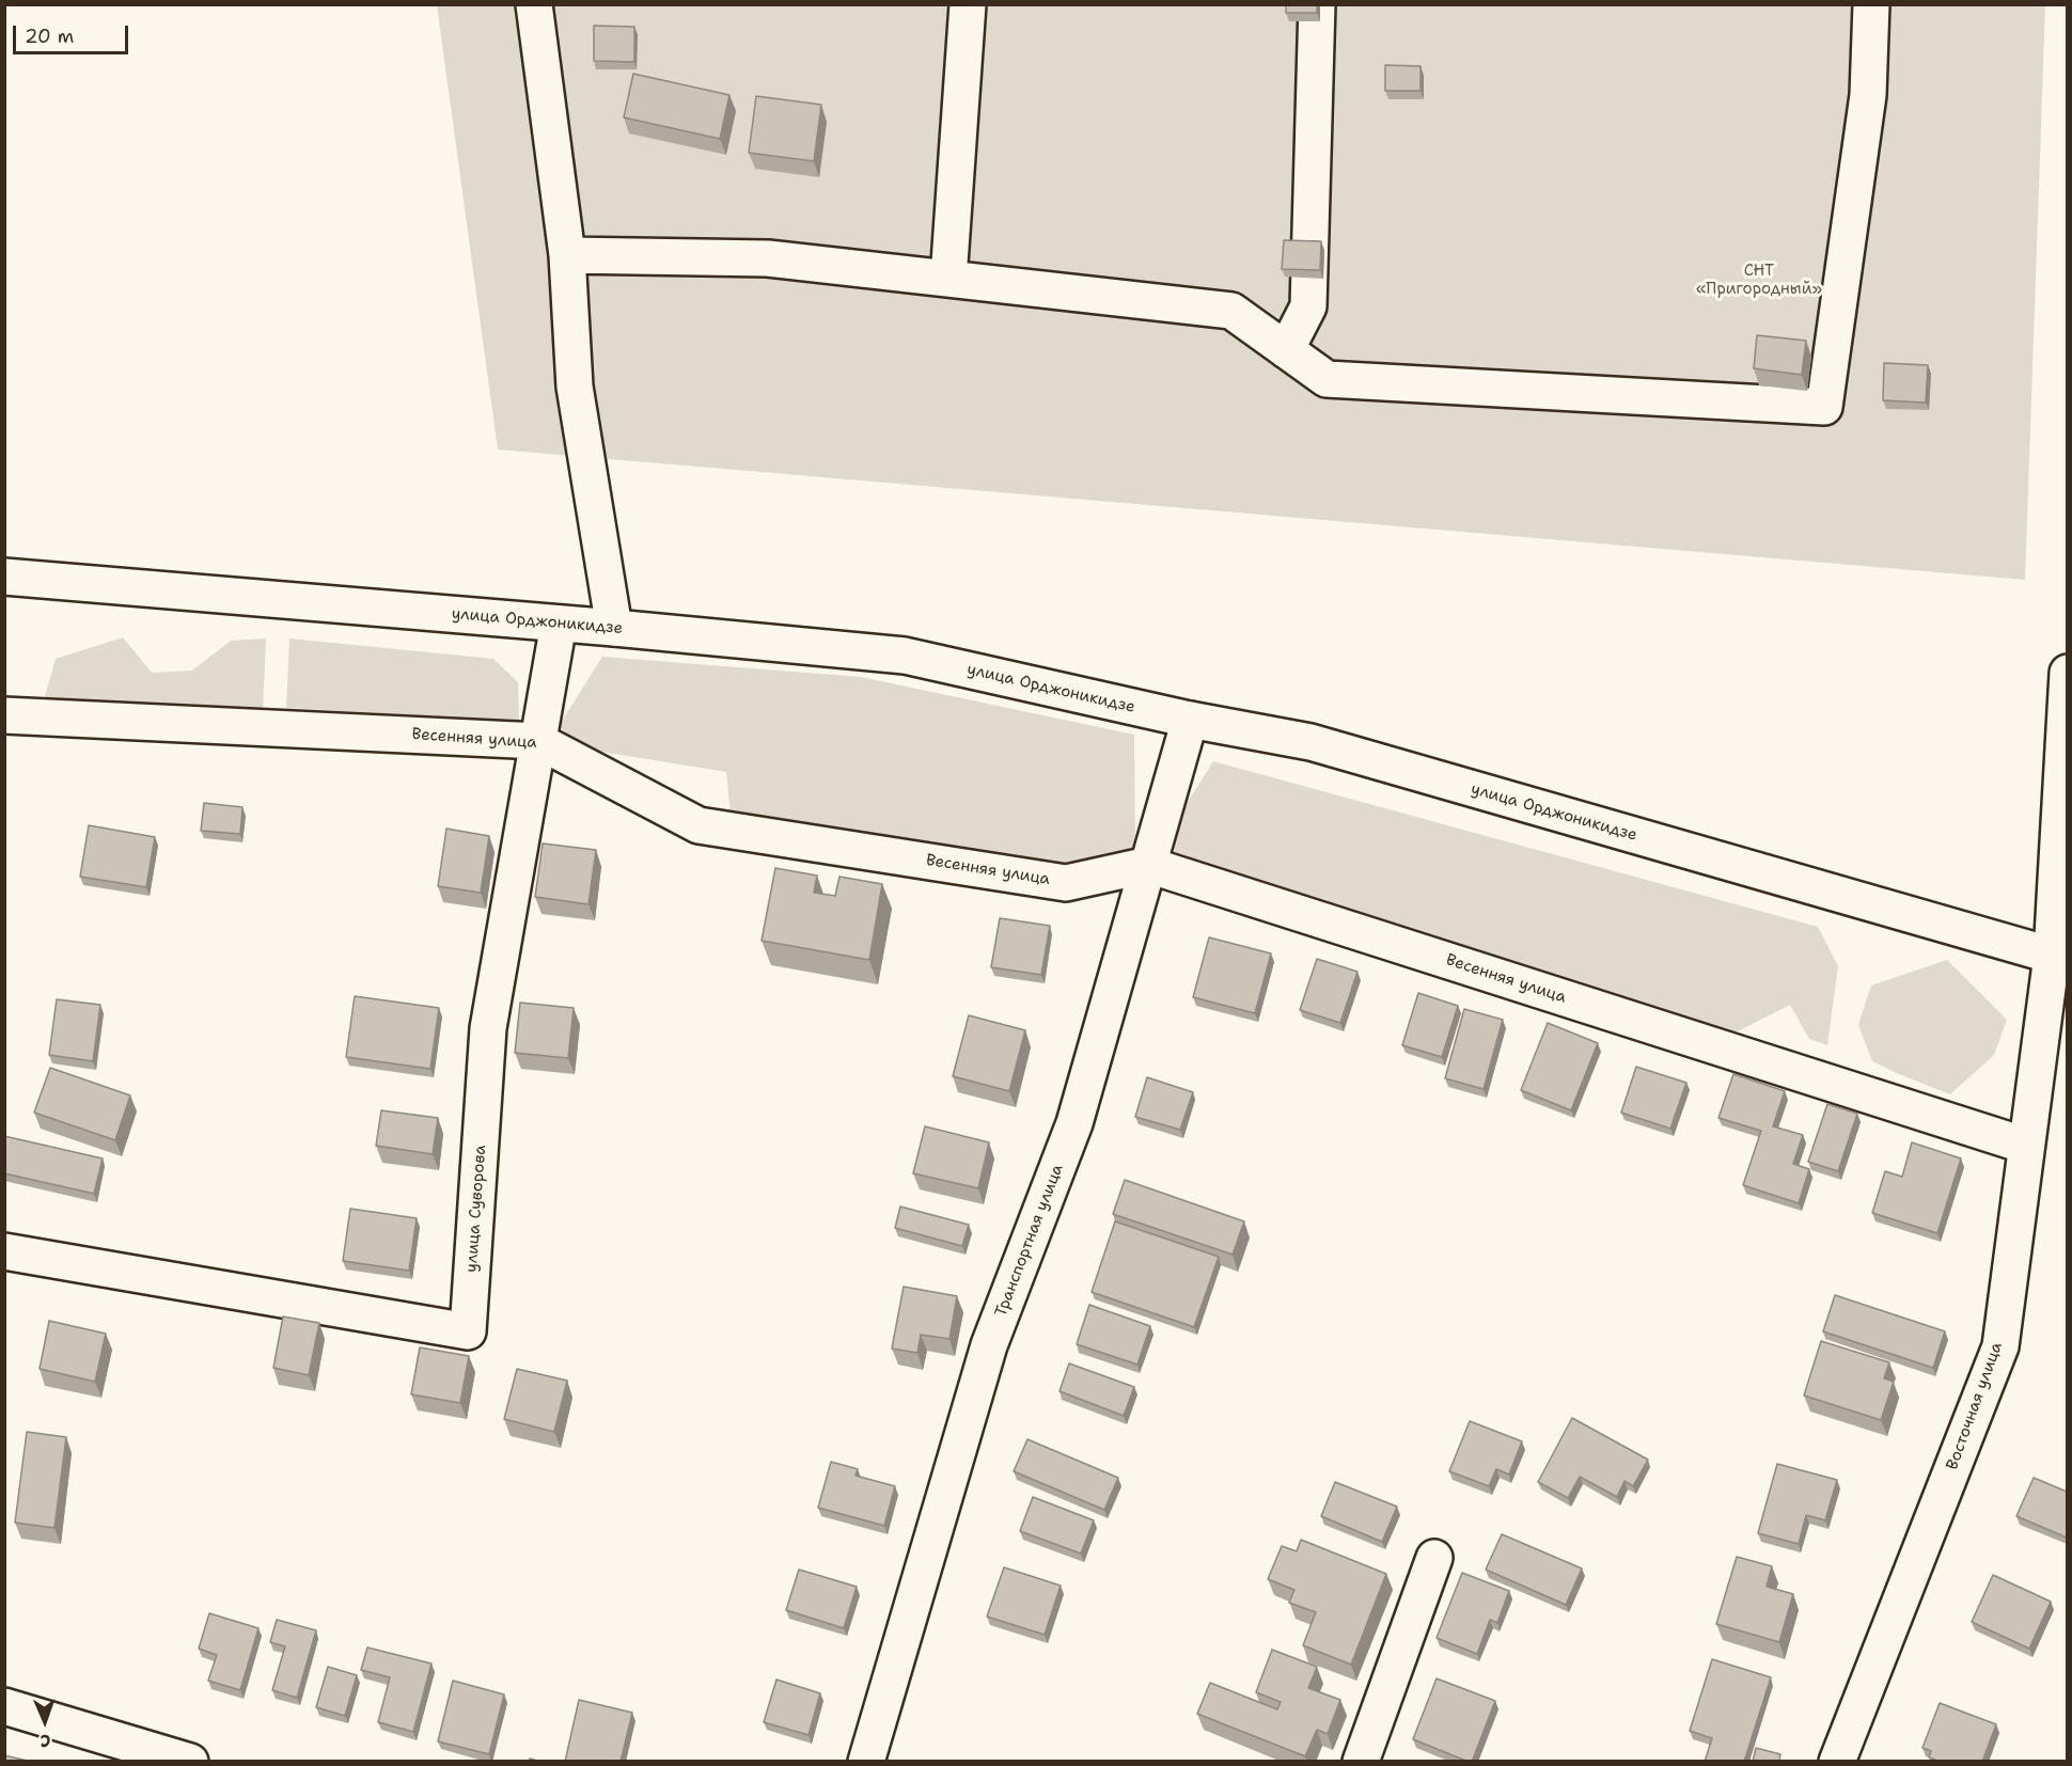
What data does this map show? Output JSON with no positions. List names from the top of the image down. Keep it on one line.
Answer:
{"streets":{"street":["улица Орджоникидзе","Весенняя улица","улица Суворова","Транспортная улица","Восточная улица"]},"crossings":[["улица Орджоникидзе","улица Суворова"],["улица Орджоникидзе","Транспортная улица"],["улица Орджоникидзе","Восточная улица"],["Весенняя улица","улица Суворова"],["Весенняя улица","Транспортная улица"],["Весенняя улица","Восточная улица"]],"parks":["СНТ «Пригородный»"],"scale_bar":"20 m","north":"bottom"}
